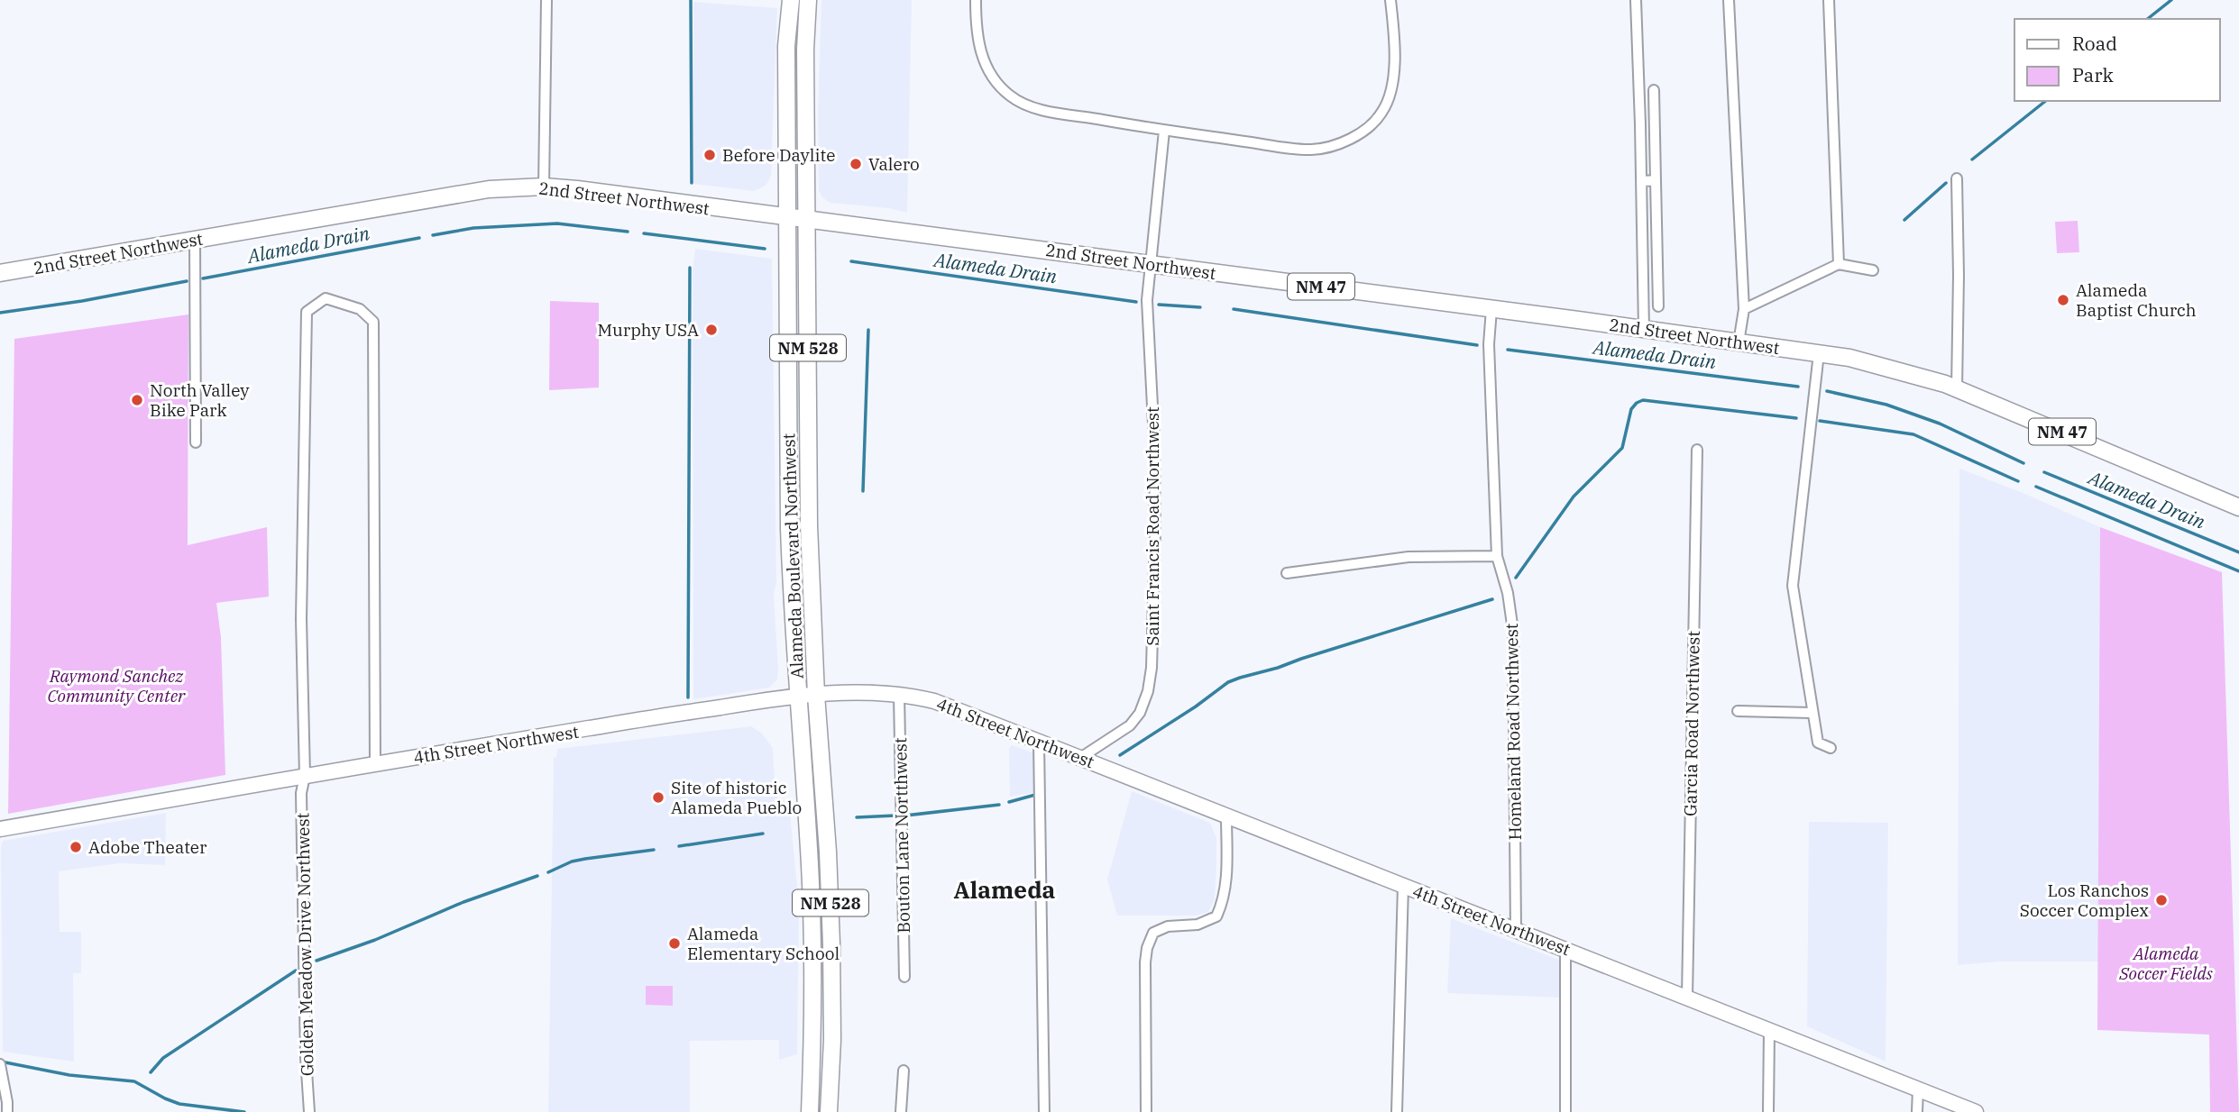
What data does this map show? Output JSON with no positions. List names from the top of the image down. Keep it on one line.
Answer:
{"streets":{"main road":["2nd Street Northwest","NM 47","NM 528","Alameda Boulevard Northwest","4th Street Northwest"],"street":["Saint Francis Road Northwest","Garcia Road Northwest","Homeland Road Northwest","Bouton Lane Nortthwest","Golden Meadow Drive Northwest"]},"crossings":[["2nd Street Northwest","Saint Francis Road Northwest"],["2nd Street Northwest","Alameda Boulevard Northwest"],["2nd Street Northwest","Homeland Road Northwest"],["Saint Francis Road Northwest","4th Street Northwest"],["Alameda Boulevard Northwest","4th Street Northwest"],["Garcia Road Northwest","4th Street Northwest"],["Homeland Road Northwest","4th Street Northwest"],["4th Street Northwest","Bouton Lane Nortthwest"],["4th Street Northwest","Golden Meadow Drive Northwest"]],"districts":["Alameda"],"water":["Alameda Drain"],"parks":["Raymond Sanchez Community Center","Alameda Soccer Fields"],"places":["Before Daylite","Valero","Alameda Baptist Church","Murphy USA","North Valley Bike Park","Site of historic Alameda Pueblo","Adobe Theater","Los Ranchos Soccer Complex","Alameda Elementary School"],"legend":["Road","Park"]}
